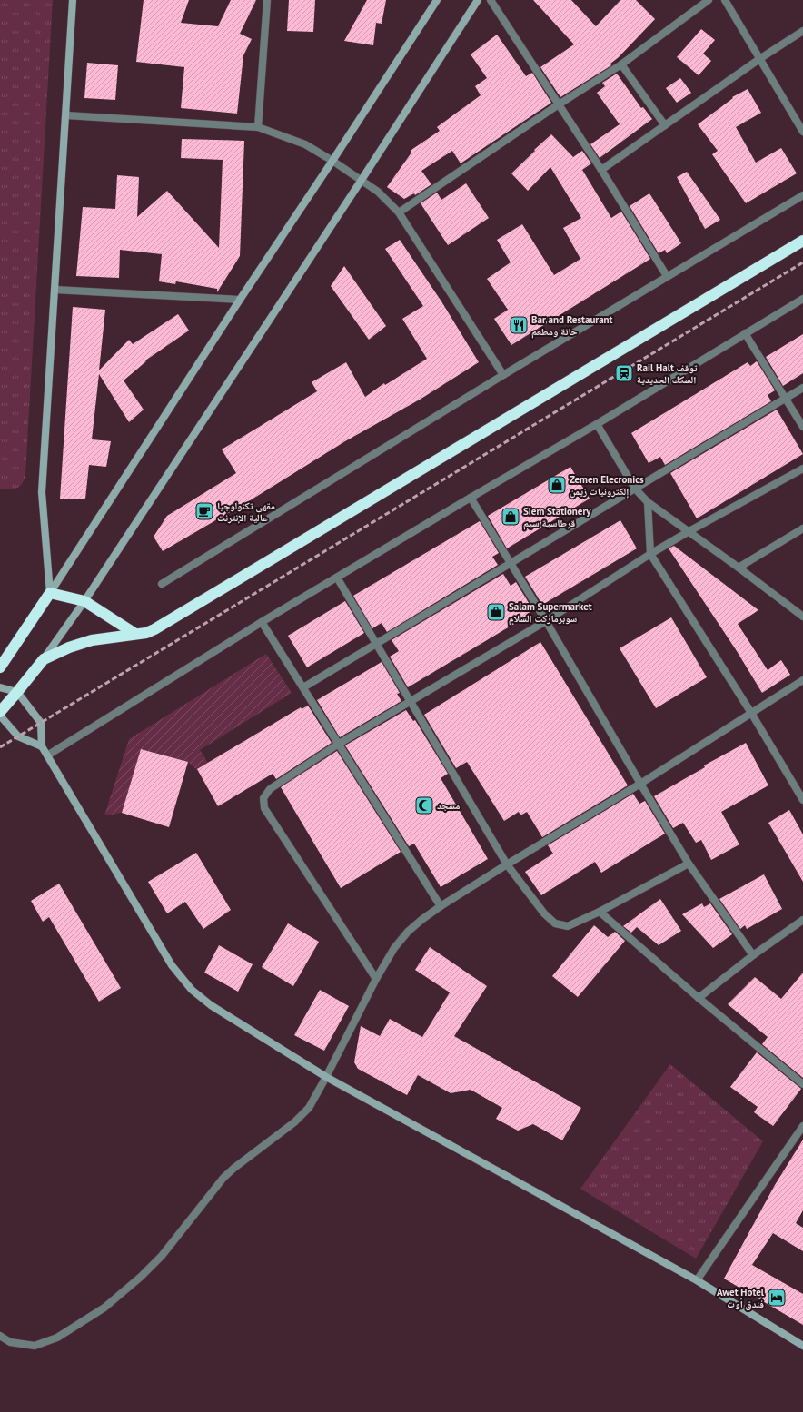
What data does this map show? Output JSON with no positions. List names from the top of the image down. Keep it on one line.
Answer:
{"places":{"restaurant":["Bar and Restaurant حانة ومطعم"],"station":["Rail Halt توقف السكك الحديدية"],"shop":["Zemen Elecronics إلكترونيات زيمن","Siem Stationery قرطاسية سيم","Salam Supermarket سوبرماركت السلام"],"cafe":["مقهى تكنولوجيا عالية الإنترنت"],"mosque":["مسجد"],"hotel":["Awet Hotel فندق أوت"]}}
